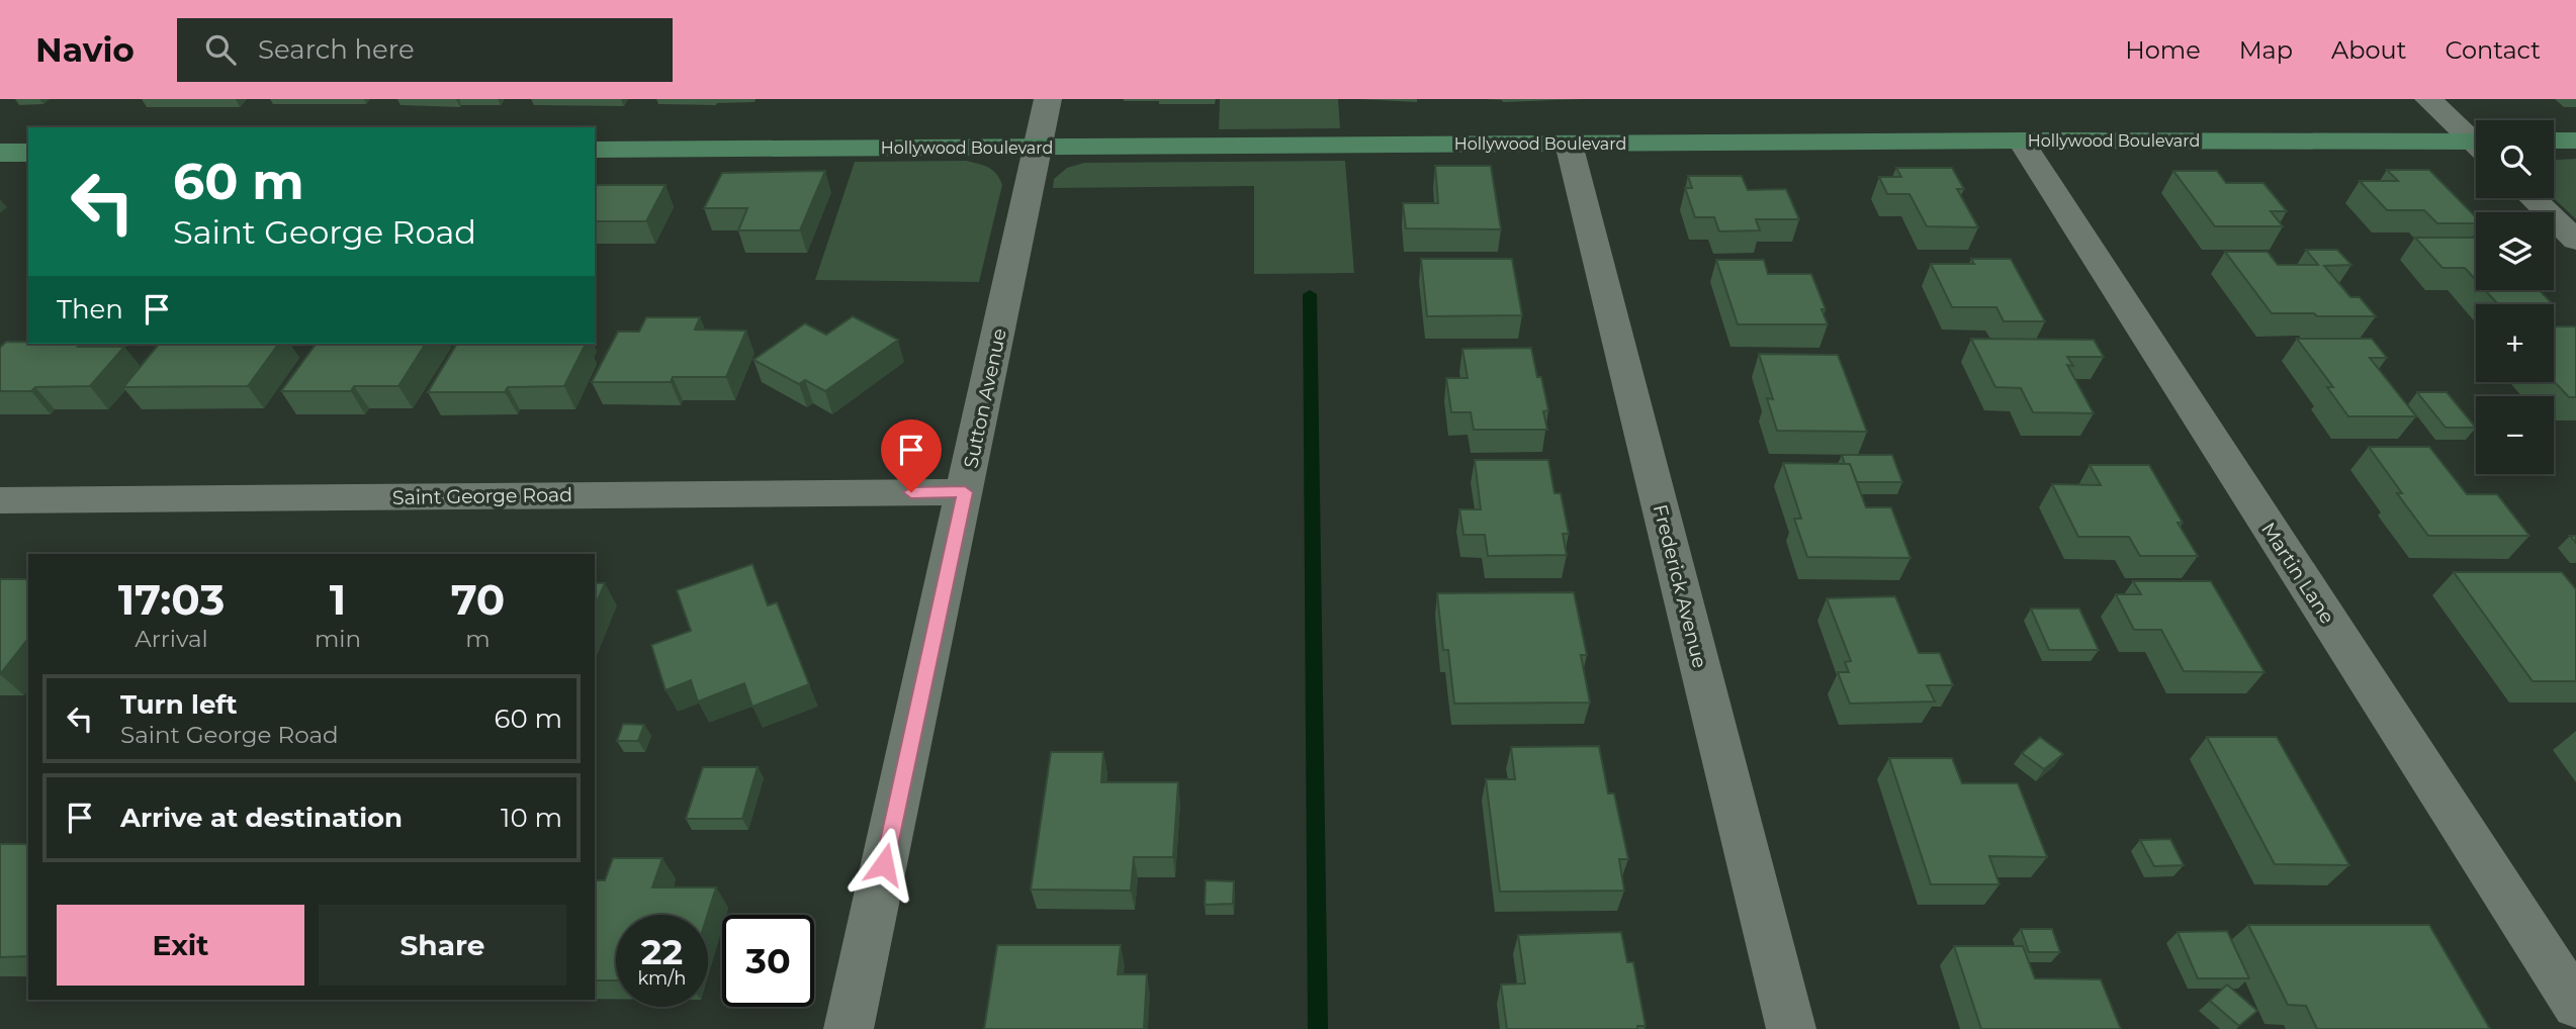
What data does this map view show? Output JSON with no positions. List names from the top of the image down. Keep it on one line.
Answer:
{"streets":{"street":["Hollywood Boulevard","Sutton Avenue","Saint George Road","Martin Lane","Frederick Avenue"]},"crossings":[["Hollywood Boulevard","Sutton Avenue"],["Hollywood Boulevard","Martin Lane"],["Hollywood Boulevard","Frederick Avenue"],["Sutton Avenue","Saint George Road"]],"page":{"header":"Navio","search":"Search here","nav":["Home","Map","About","Contact"],"map_buttons":["+","−"],"turn":["60 m","Saint George Road"],"then":"Then","eta":["17:03","Arrival","1","min","70","m"],"list":[{"name":"Turn left","note":"Saint George Road","value":"60 m"},{"name":"Arrive at destination","value":"10 m"}],"buttons":["Exit","Share"],"speed":"22 km/h","limit":"30"}}
